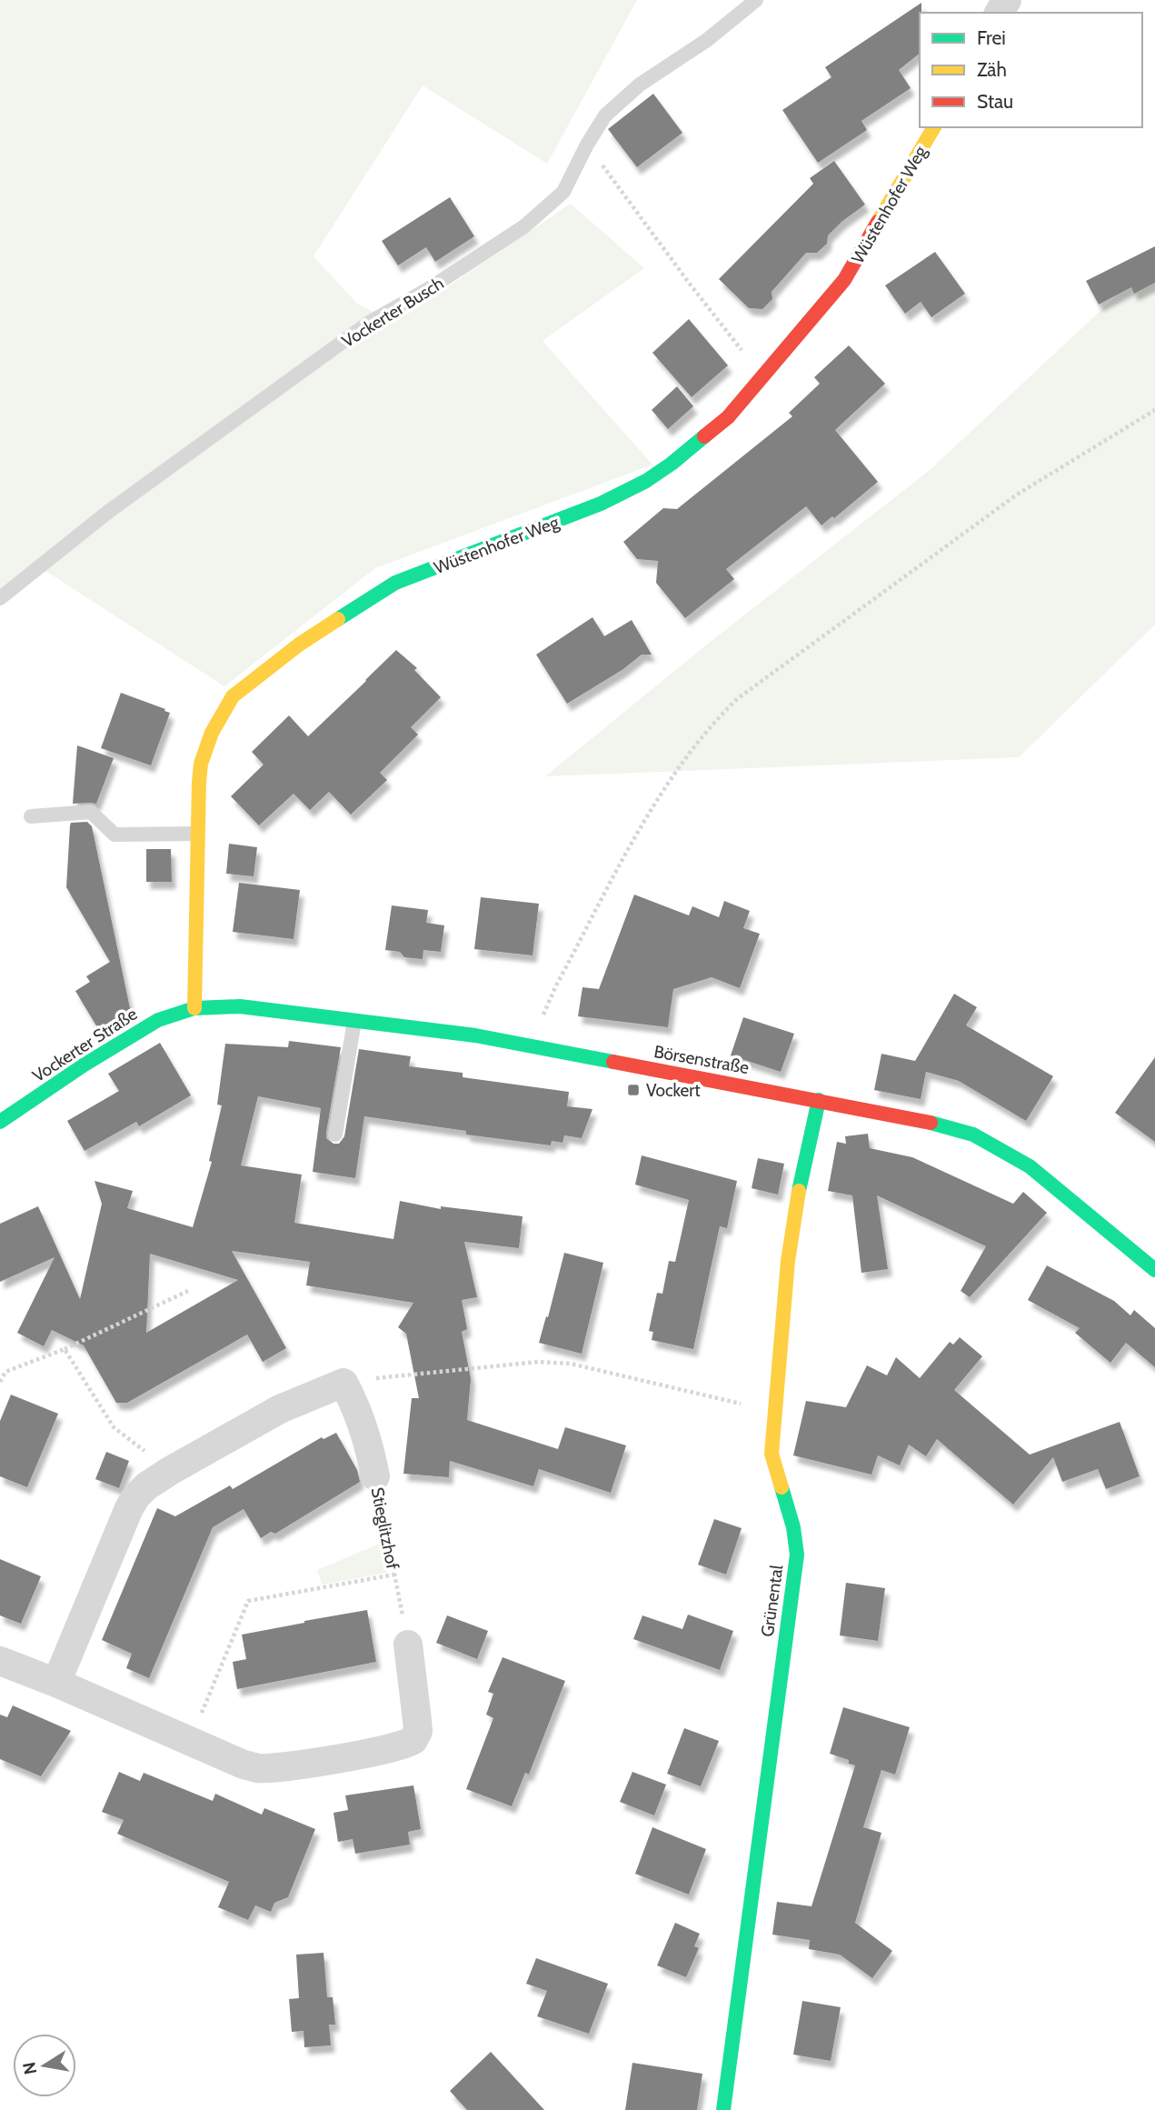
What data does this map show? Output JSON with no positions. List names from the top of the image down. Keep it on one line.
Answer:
{"streets":{"street":["Wüstenhofer Weg","Vockerter Straße","Börsenstraße","Stieglitzhof","Grünental"],"lane":["Vockerter Busch"]},"crossings":[["Wüstenhofer Weg","Vockerter Straße"],["Wüstenhofer Weg","Börsenstraße"],["Vockerter Straße","Börsenstraße"],["Börsenstraße","Grünental"]],"places":{"transit":["Vockert"]},"legend":["Frei","Zäh","Stau"],"north":"left"}
